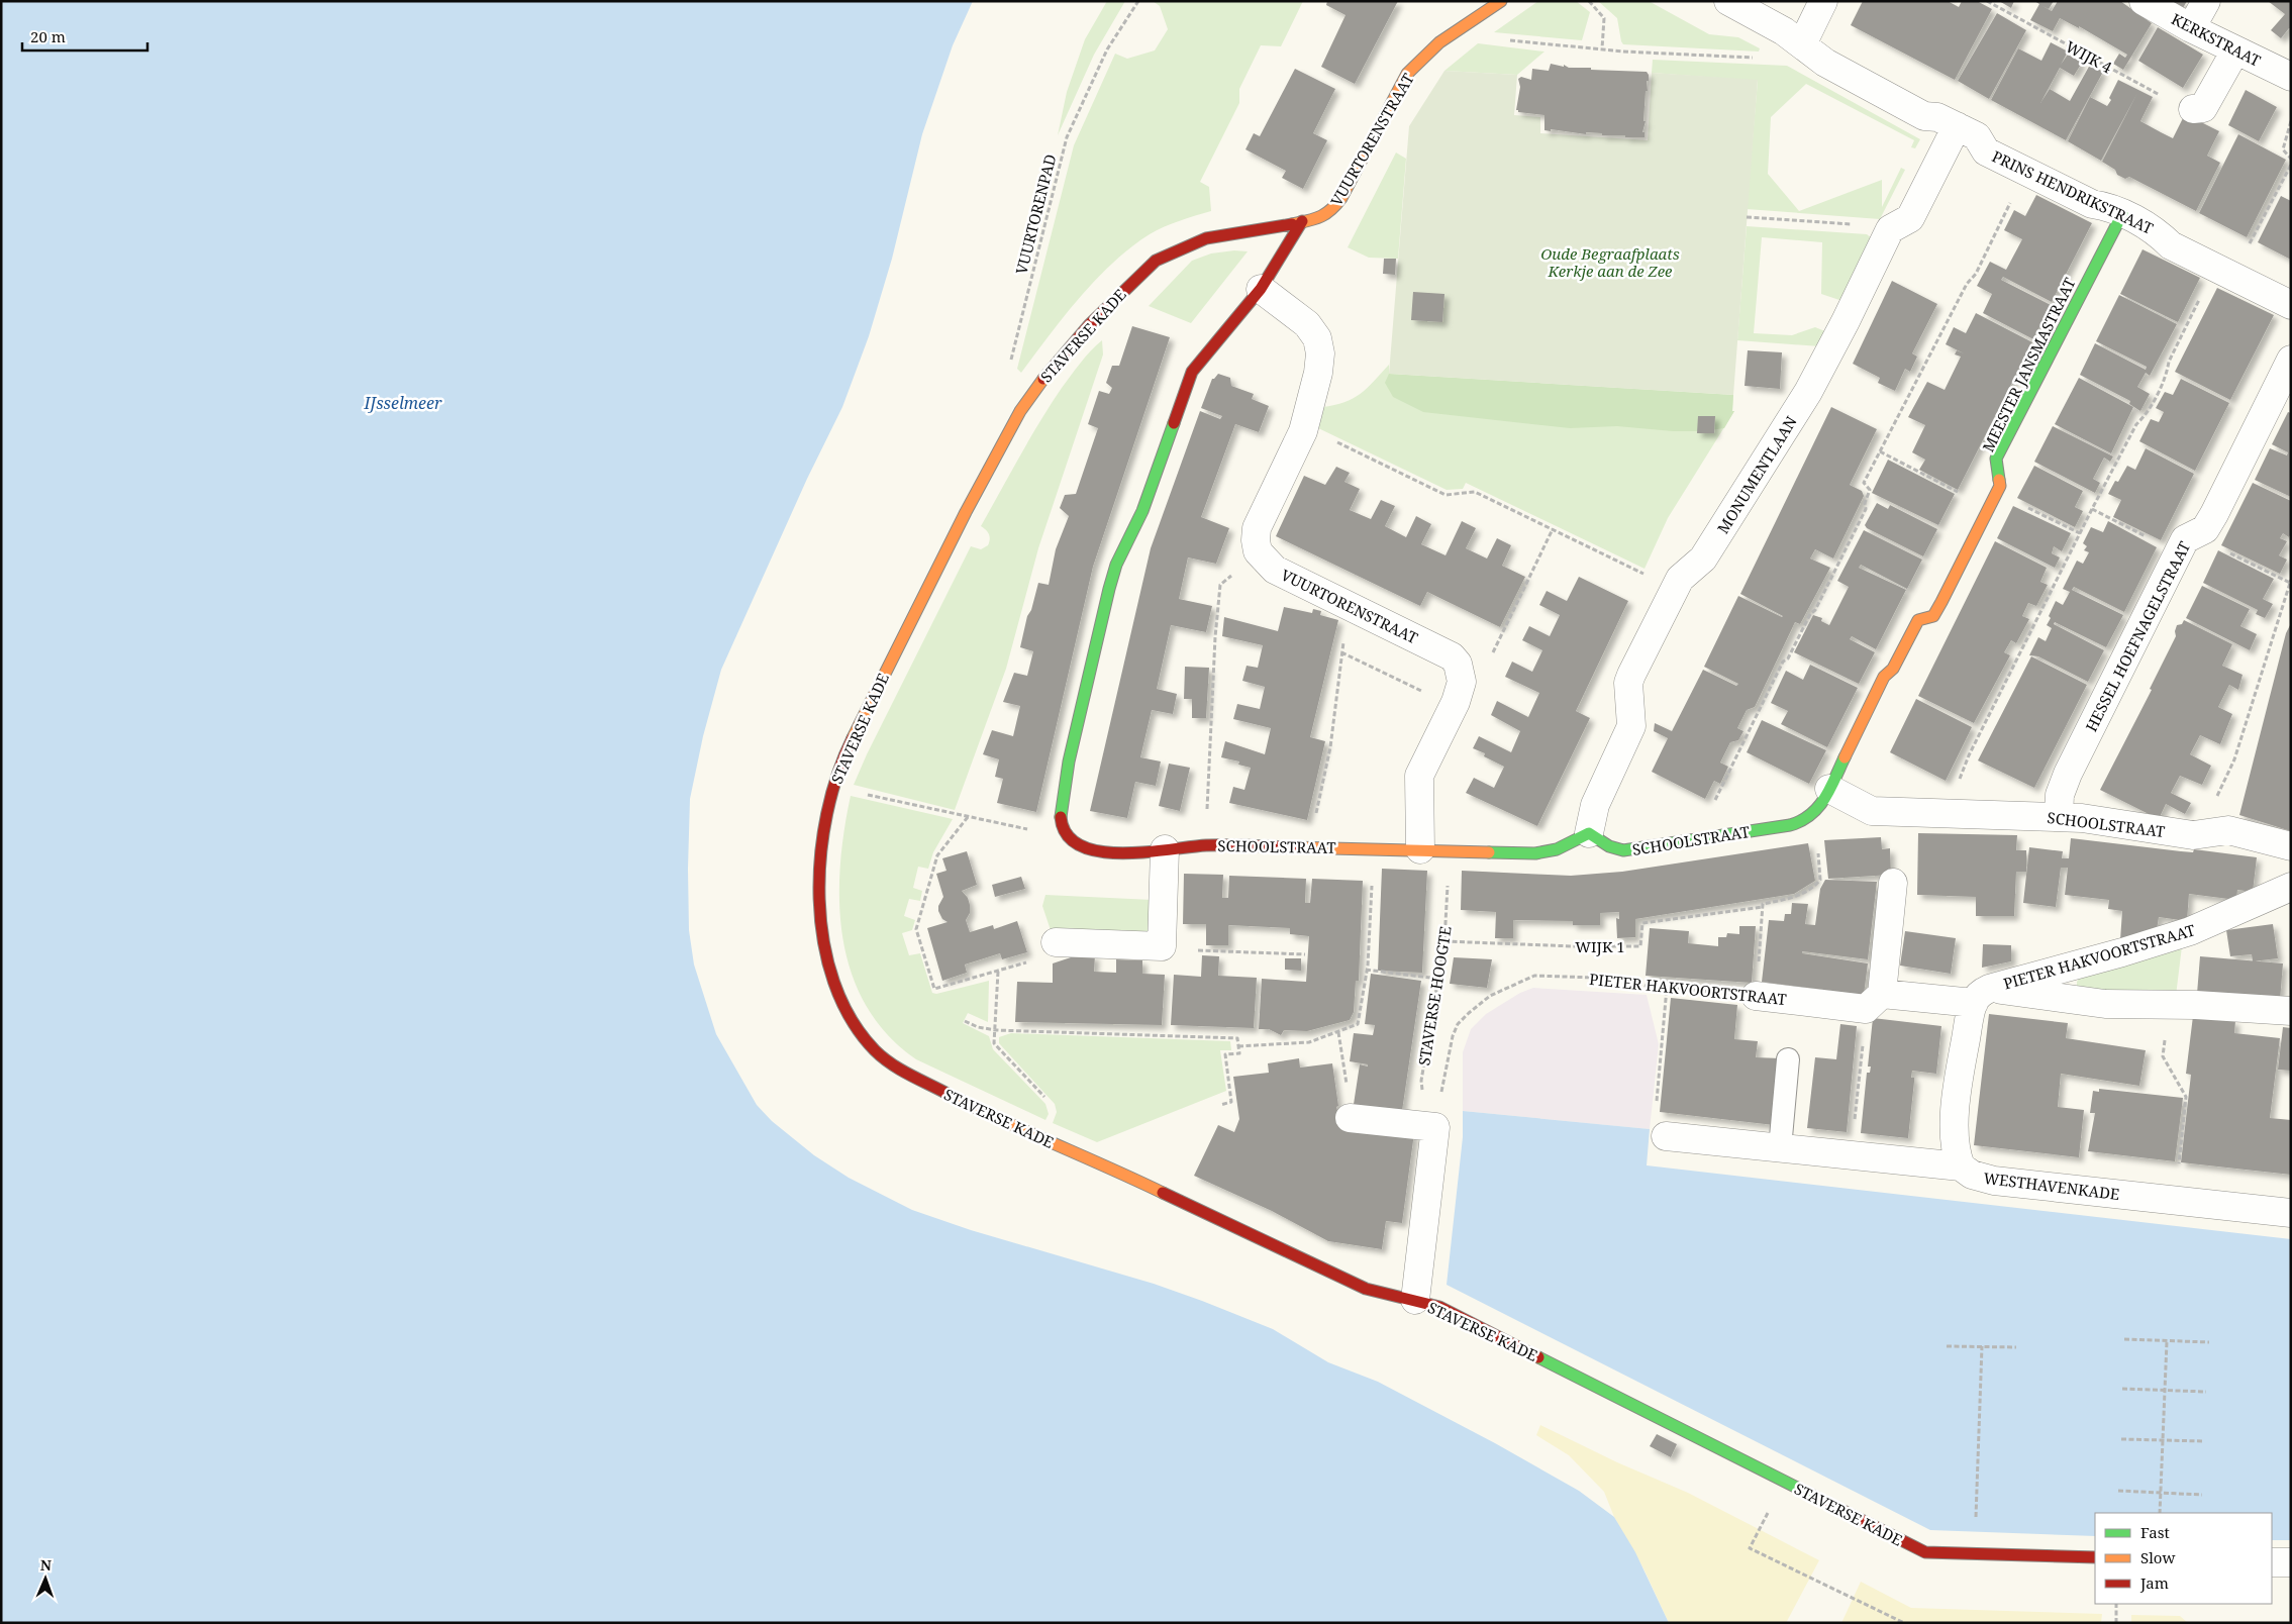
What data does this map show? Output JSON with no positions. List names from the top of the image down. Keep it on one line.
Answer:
{"streets":{"street":["KERKSTRAAT","VUURTORENSTRAAT","PRINS HENDRIKSTRAAT","STAVERSE KADE","MEESTER JANSMASTRAAT","MONUMENTLAAN","HESSEL HOEFNAGELSTRAAT","SCHOOLSTRAAT","PIETER HAKVOORTSTRAAT","WESTHAVENKADE"],"path":["WIJK 4","VUURTORENPAD","WIJK 1","STAVERSE HOOGTE"]},"crossings":[["VUURTORENSTRAAT","STAVERSE KADE"],["PRINS HENDRIKSTRAAT","MEESTER JANSMASTRAAT"],["PRINS HENDRIKSTRAAT","MONUMENTLAAN"],["MEESTER JANSMASTRAAT","SCHOOLSTRAAT"],["MONUMENTLAAN","SCHOOLSTRAAT"],["HESSEL HOEFNAGELSTRAAT","SCHOOLSTRAAT"],["SCHOOLSTRAAT","STAVERSE HOOGTE"],["WIJK 1","STAVERSE HOOGTE"]],"water":["IJsselmeer"],"parks":["Oude Begraafplaats Kerkje aan de Zee"],"legend":["Fast","Slow","Jam"],"scale_bar":"20 m","north":"top"}
